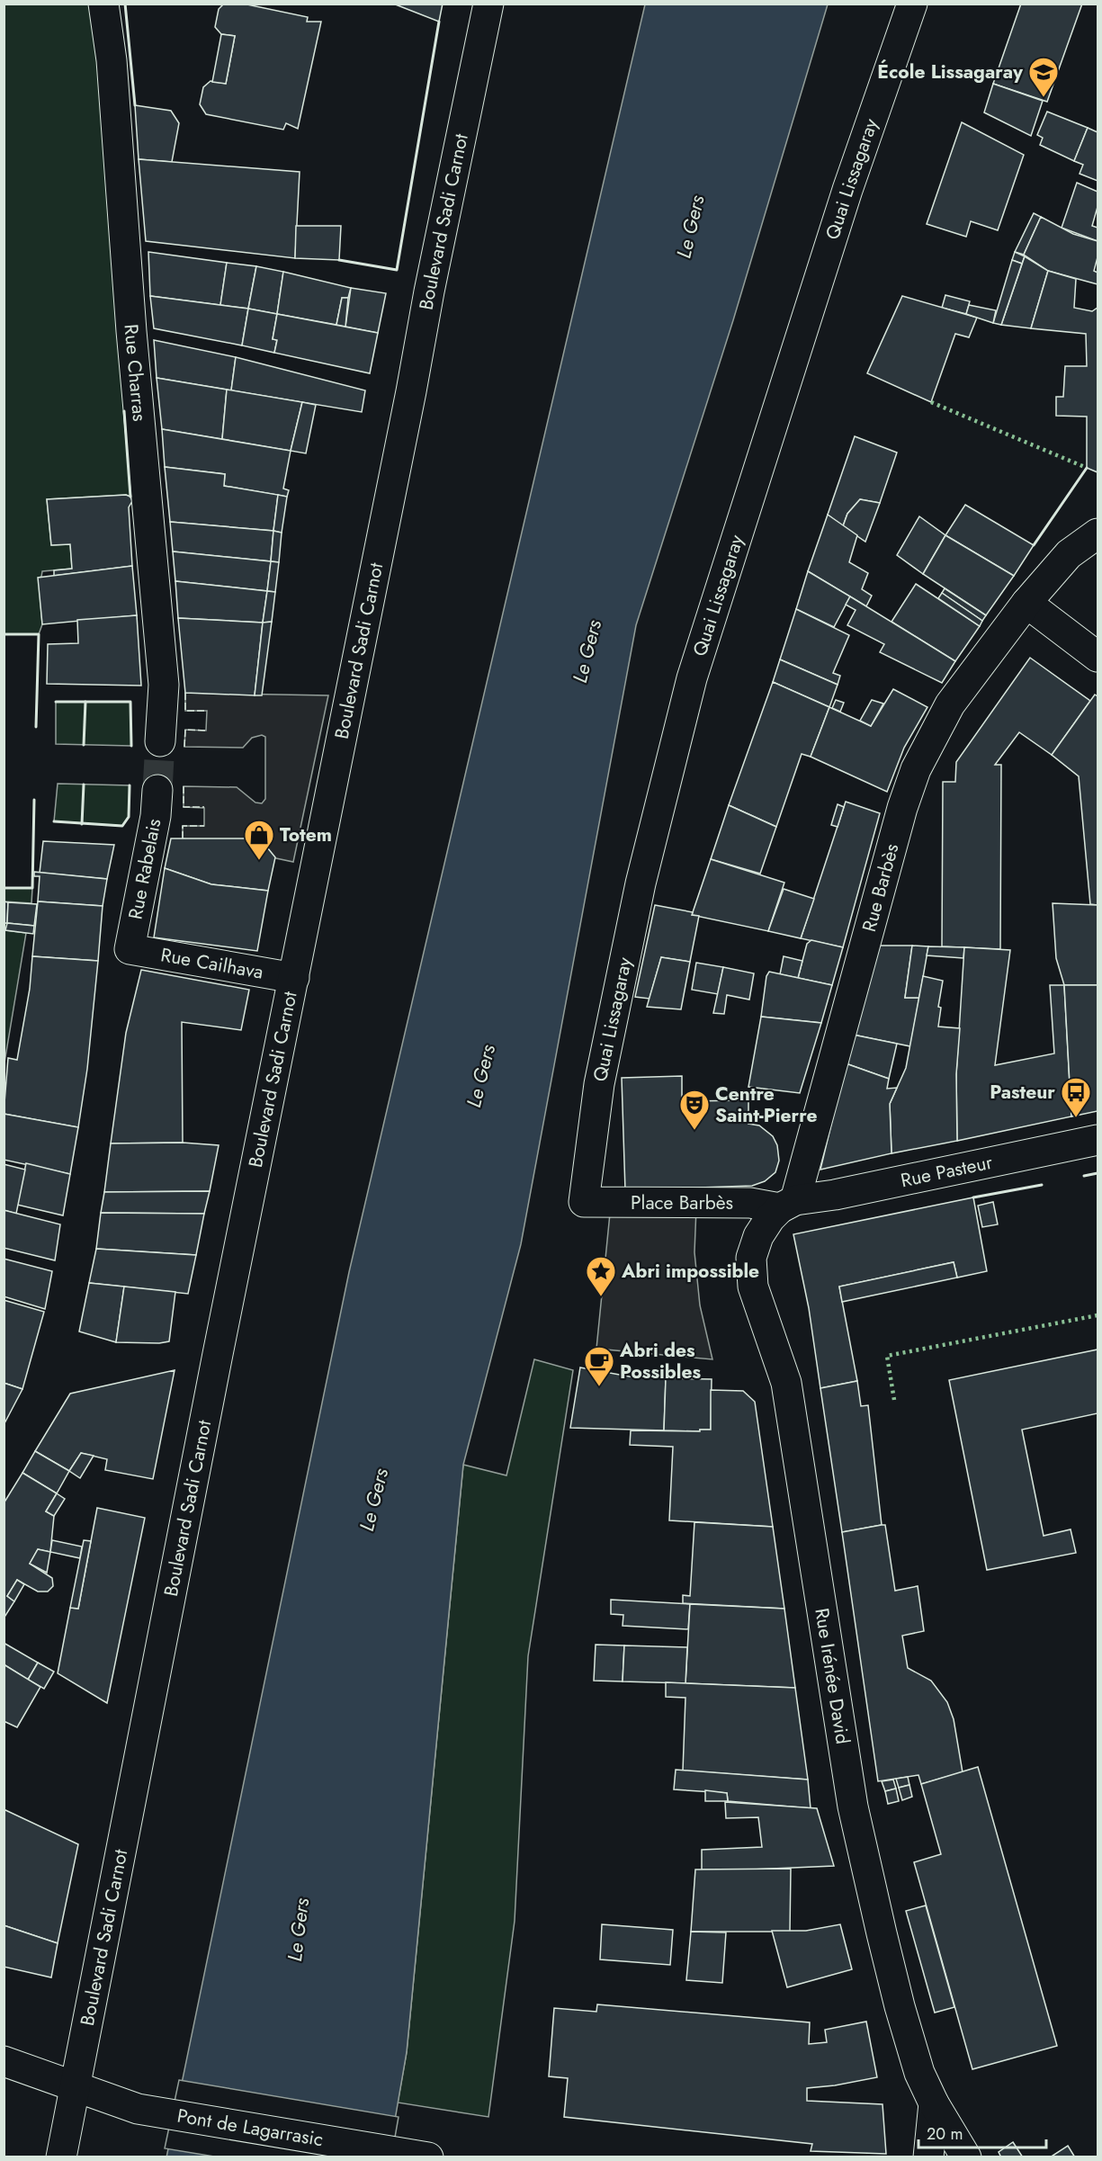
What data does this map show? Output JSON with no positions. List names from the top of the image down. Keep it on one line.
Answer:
{"streets":{"main road":["Quai Lissagaray","Boulevard Sadi Carnot","Rue Charras","Rue Rabelais","Rue Barbès","Rue Cailhava","Rue Pasteur","Place Barbès","Rue Irénée David","Pont de Lagarrasic"]},"crossings":[["Quai Lissagaray","Place Barbès"],["Boulevard Sadi Carnot","Rue Cailhava"],["Boulevard Sadi Carnot","Pont de Lagarrasic"],["Rue Rabelais","Rue Cailhava"],["Rue Barbès","Rue Pasteur"],["Rue Barbès","Place Barbès"],["Rue Barbès","Rue Irénée David"],["Rue Pasteur","Place Barbès"],["Rue Pasteur","Rue Irénée David"],["Place Barbès","Rue Irénée David"]],"water":["Le Gers"],"places":{"school or university":["École Lissagaray"],"shop":["Totem"],"bus stop":["Pasteur"],"theatre":["Centre Saint-Pierre"],"place":["Abri impossible"],"cafe":["Abri des Possibles"]},"scale_bar":"20 m"}
